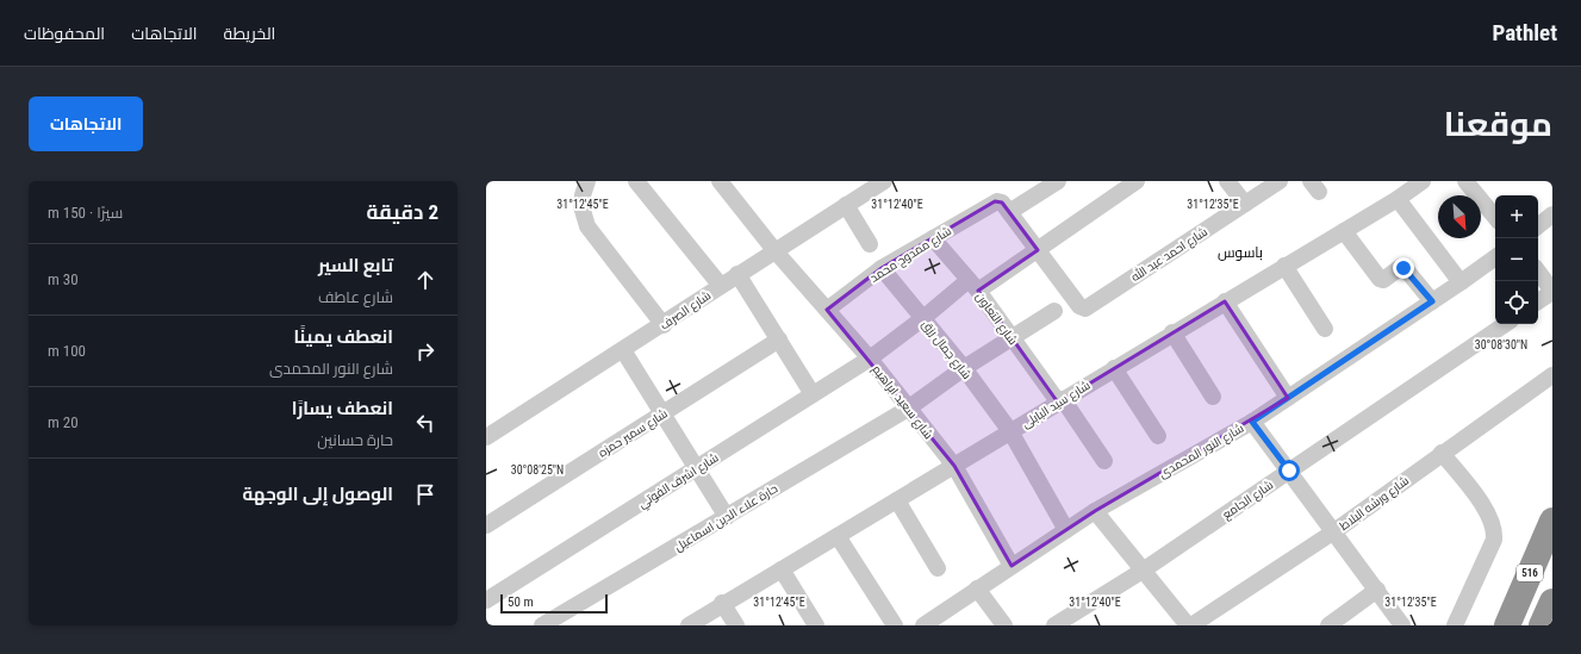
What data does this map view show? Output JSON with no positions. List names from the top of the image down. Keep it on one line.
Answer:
{"streets":{"highway":["516"],"street":["شارع ممدوح محمد","شارع احمد عبد الله","شارع الصرف","شارع التعاون","شارع جمال رزق","شارع سعيد ابراهيم","شارع سيد البابلى","شارع سمير حمزه","شارع النور المحمدى","شارع اشرف الفوتي","شارع الجامع","شارع ورشه البلاط","حارة علاء الدين اسماعيل"]},"crossings":[["شارع ممدوح محمد","شارع التعاون"],["شارع ممدوح محمد","شارع جمال رزق"],["شارع ممدوح محمد","شارع سعيد ابراهيم"],["شارع احمد عبد الله","شارع اشرف الفوتي"],["شارع الصرف","شارع سعيد ابراهيم"],["شارع التعاون","شارع سيد البابلى"],["شارع التعاون","شارع اشرف الفوتي"],["شارع التعاون","حارة علاء الدين اسماعيل"],["شارع جمال رزق","شارع سيد البابلى"],["شارع جمال رزق","شارع اشرف الفوتي"],["شارع جمال رزق","حارة علاء الدين اسماعيل"],["شارع سعيد ابراهيم","شارع سيد البابلى"],["شارع سعيد ابراهيم","شارع النور المحمدى"],["شارع سعيد ابراهيم","شارع اشرف الفوتي"],["شارع سعيد ابراهيم","حارة علاء الدين اسماعيل"]],"districts":["باسوس"],"scale_bar":"50 m","north":"bottom right","page":{"header":"Pathlet","nav":["الخريطة","الاتجاهات","المحفوظات"],"title":"موقعنا","buttons":"الاتجاهات","heading":["2 دقيقة","سيرًا · 150 m"],"map_buttons":["+","−"],"list":[["تابع السير","شارع عاطف","30 m"],["انعطف يمينًا","شارع النور المحمدى","100 m"],["انعطف يسارًا","حارة حسانين","20 m"],"الوصول إلى الوجهة"],"scale":"50 m"},"coordinates":["31°12'45\"E","31°12'40\"E","31°12'35\"E","30°08'30\"N","30°08'25\"N"]}
